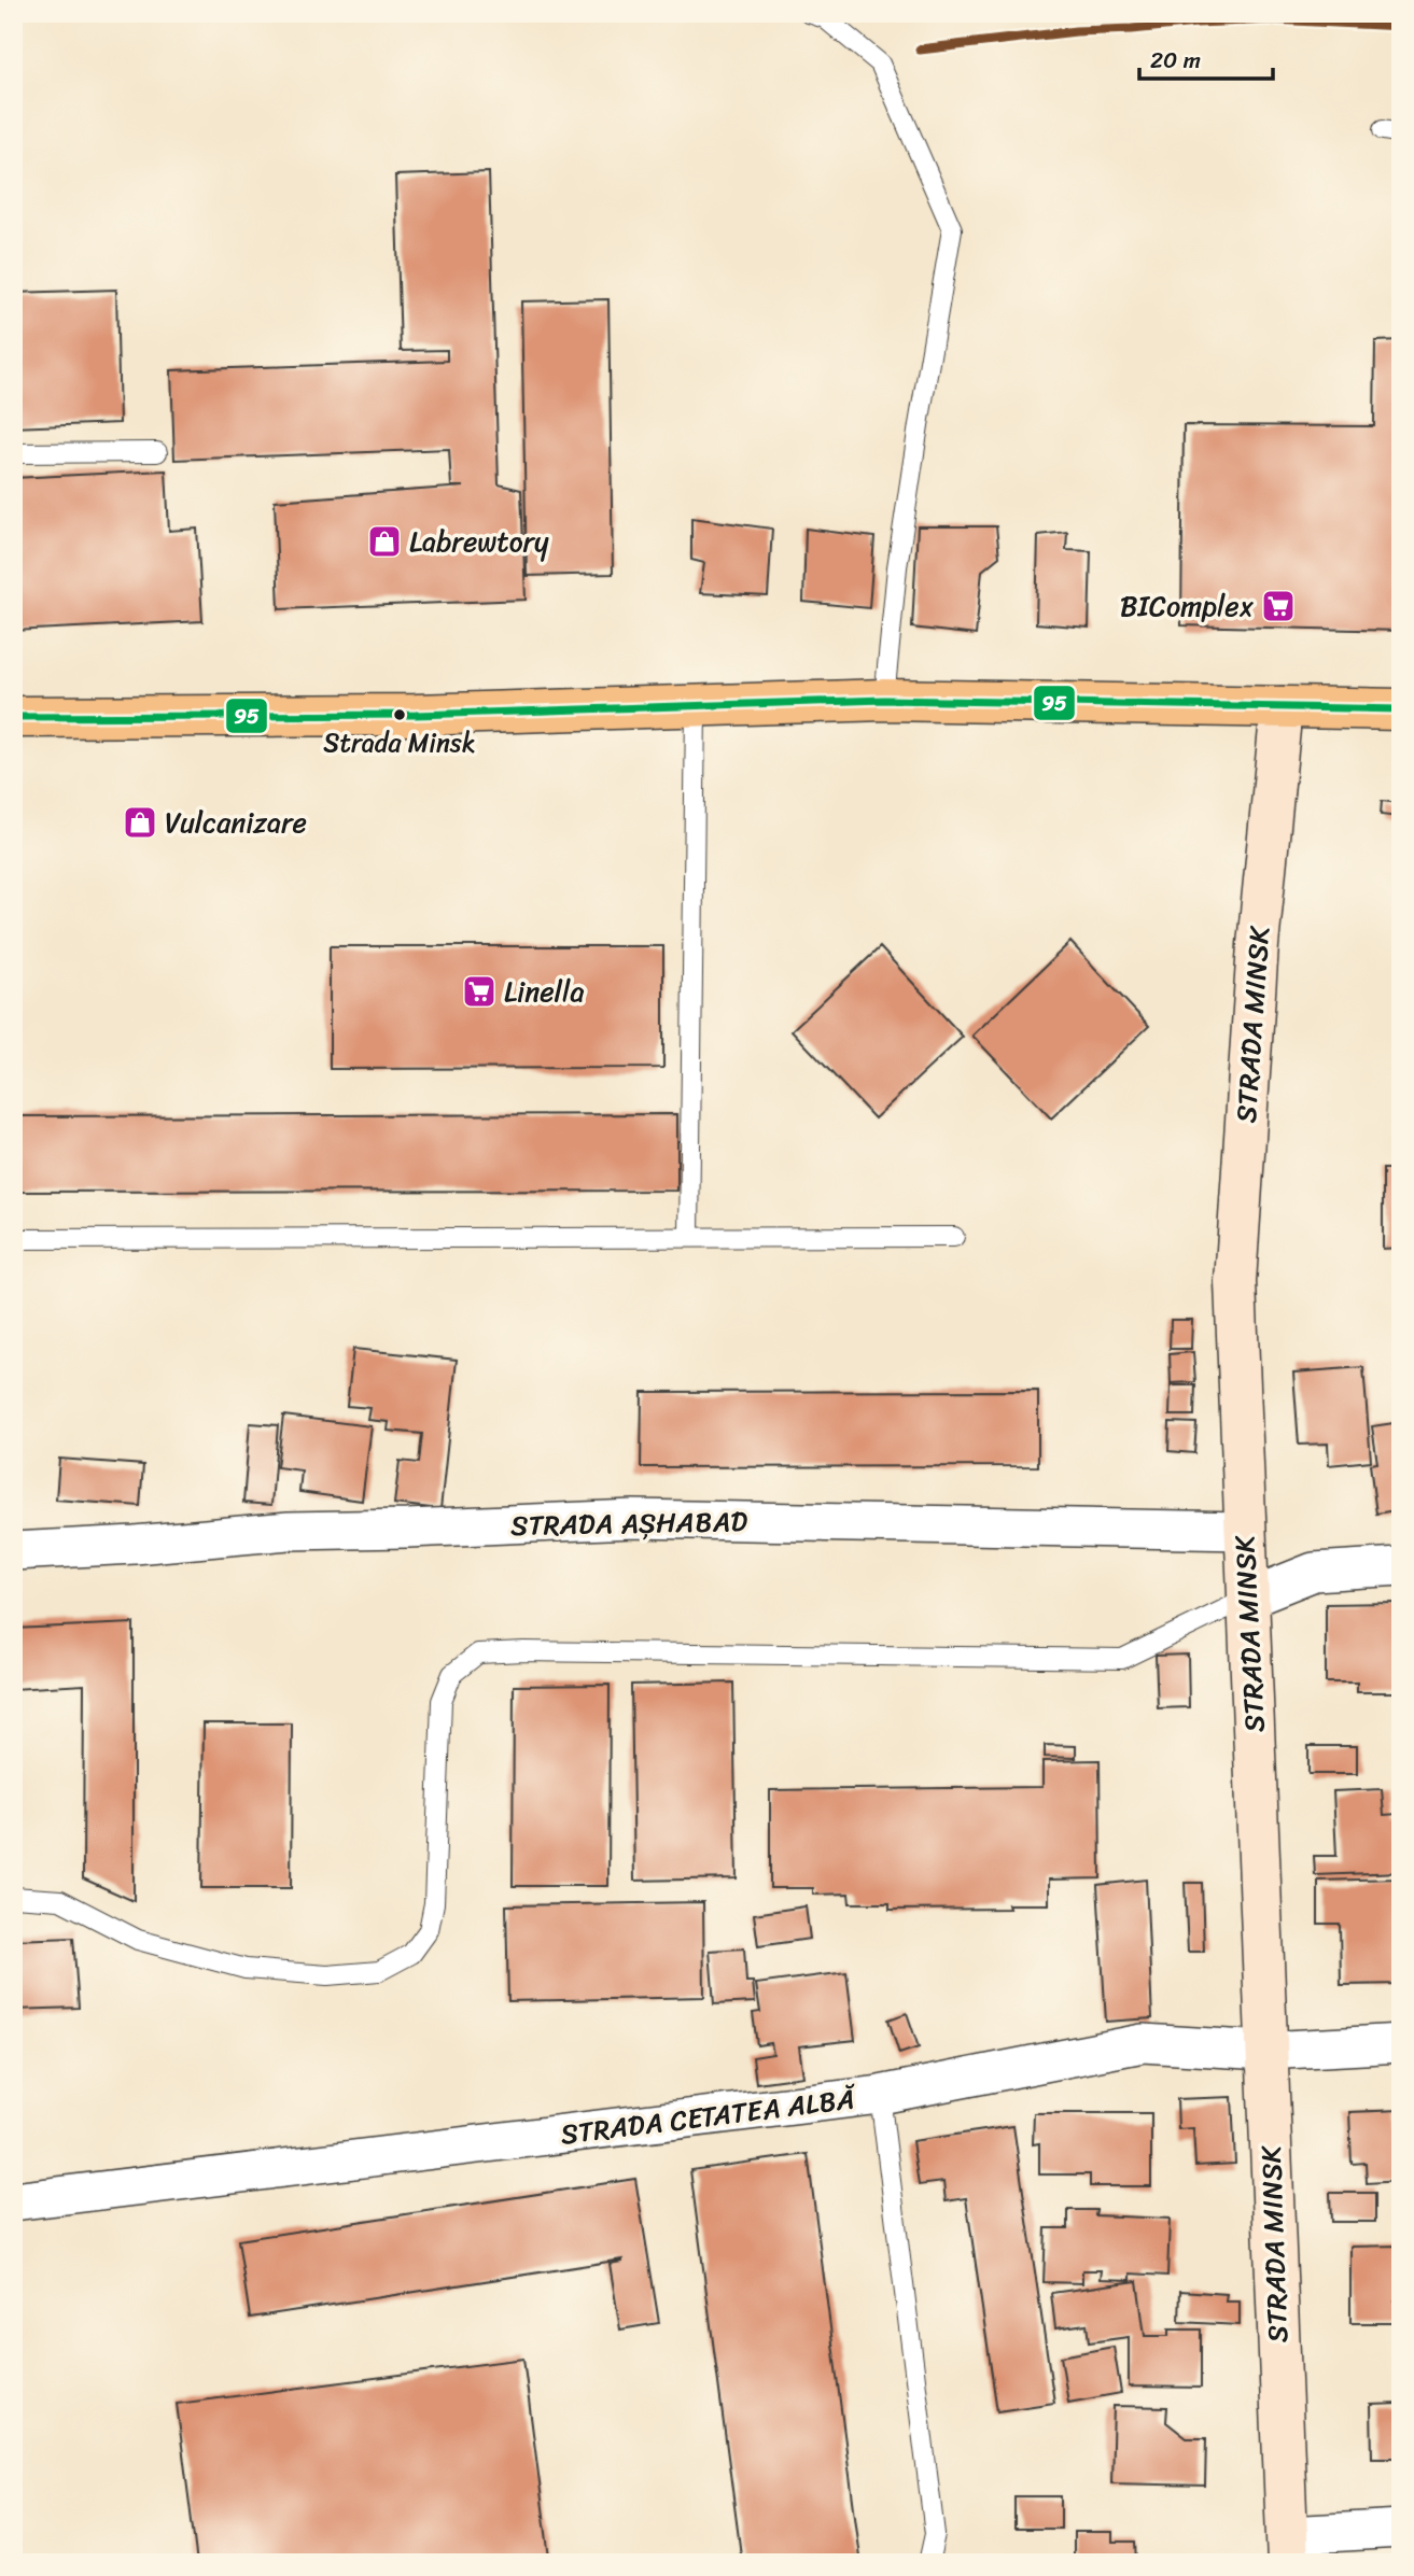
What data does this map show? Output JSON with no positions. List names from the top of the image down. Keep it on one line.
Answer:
{"streets":{"street":["STRADA MINSK","STRADA AȘHABAD","STRADA CETATEA ALBĂ"]},"crossings":[["STRADA MINSK","STRADA AȘHABAD"],["STRADA MINSK","STRADA CETATEA ALBĂ"]],"places":{"shop":["Labrewtory","Vulcanizare"],"supermarket":["BIComplex","Linella"],"other":["Strada Minsk"]},"lines":["transit line 95"],"scale_bar":"20 m"}
